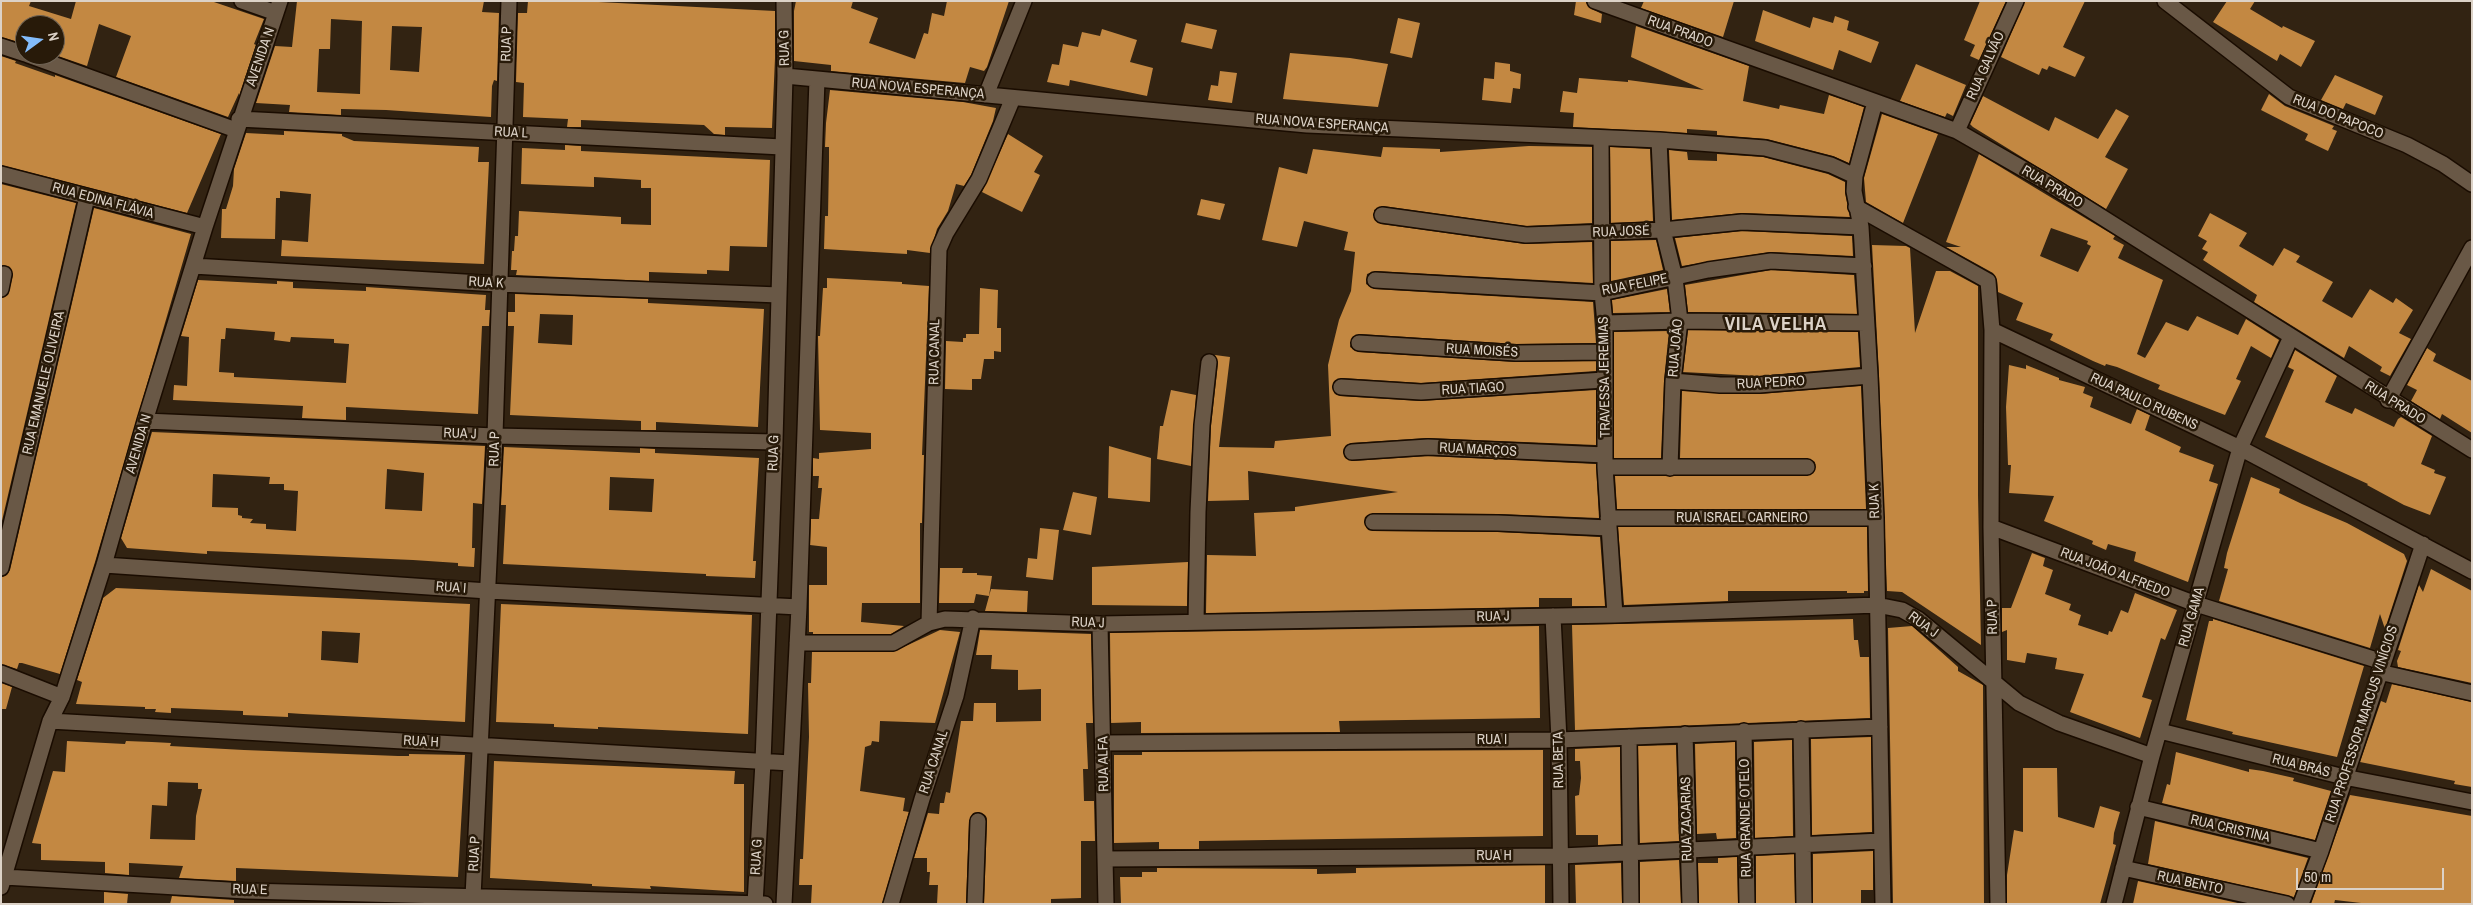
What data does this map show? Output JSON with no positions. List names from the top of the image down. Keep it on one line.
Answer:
{"streets":{"street":["RUA PRADO","RUA P","RUA G","AVENIDA N","RUA GALVÃO","RUA NOVA ESPERANÇA","RUA DO PAPOCO","RUA L","RUA EDINA FLÁVIA","RUA JOSÉ","RUA K","RUA FELIPE","RUA JOÃO","RUA MOISÉS","RUA CANAL","TRAVESSA JEREMIAS","RUA EMANUELE OLIVEIRA","RUA PEDRO","RUA TIAGO","RUA PAULO RUBENS","RUA J","RUA MARÇOS","RUA ISRAEL CARNEIRO","RUA JOÃO ALFREDO","RUA I","RUA GAMA","RUA PROFESSOR MARCUS VINÍCIOS","RUA H","RUA BETA","RUA ALFA","RUA BRÁS","RUA GRANDE OTELO","RUA ZACARIAS","RUA CRISTINA","RUA BENTO","RUA E"]},"crossings":[["RUA PRADO","RUA GALVÃO"],["RUA PRADO","RUA K"],["RUA PRADO","RUA GAMA"],["RUA P","RUA L"],["RUA P","RUA K"],["RUA P","RUA PAULO RUBENS"],["RUA P","RUA J"],["RUA P","RUA JOÃO ALFREDO"],["RUA P","RUA I"],["RUA P","RUA H"],["RUA P","RUA E"],["RUA G","RUA NOVA ESPERANÇA"],["RUA G","RUA L"],["RUA G","RUA K"],["RUA G","RUA J"],["RUA G","RUA I"],["RUA G","RUA H"],["RUA G","RUA E"],["AVENIDA N","RUA L"],["AVENIDA N","RUA EDINA FLÁVIA"],["AVENIDA N","RUA K"],["AVENIDA N","RUA J"],["AVENIDA N","RUA I"],["AVENIDA N","RUA H"],["AVENIDA N","RUA E"],["RUA NOVA ESPERANÇA","RUA K"],["RUA NOVA ESPERANÇA","RUA JOÃO"],["RUA NOVA ESPERANÇA","RUA CANAL"],["RUA NOVA ESPERANÇA","TRAVESSA JEREMIAS"],["RUA EDINA FLÁVIA","RUA EMANUELE OLIVEIRA"],["RUA JOSÉ","RUA K"],["RUA JOSÉ","RUA JOÃO"],["RUA JOSÉ","TRAVESSA JEREMIAS"],["RUA K","RUA FELIPE"],["RUA K","RUA PEDRO"],["RUA K","RUA J"],["RUA K","RUA ISRAEL CARNEIRO"],["RUA K","RUA I"],["RUA K","RUA H"],["RUA FELIPE","RUA JOÃO"],["RUA FELIPE","TRAVESSA JEREMIAS"],["RUA JOÃO","RUA PEDRO"],["RUA JOÃO","RUA MARÇOS"],["RUA MOISÉS","TRAVESSA JEREMIAS"],["RUA CANAL","RUA J"],["TRAVESSA JEREMIAS","RUA TIAGO"],["TRAVESSA JEREMIAS","RUA J"],["TRAVESSA JEREMIAS","RUA MARÇOS"],["TRAVESSA JEREMIAS","RUA ISRAEL CARNEIRO"],["RUA PAULO RUBENS","RUA GAMA"],["RUA PAULO RUBENS","RUA PROFESSOR MARCUS VINÍCIOS"],["RUA J","RUA GAMA"],["RUA J","RUA BETA"],["RUA J","RUA ALFA"],["RUA JOÃO ALFREDO","RUA GAMA"],["RUA JOÃO ALFREDO","RUA PROFESSOR MARCUS VINÍCIOS"],["RUA I","RUA BETA"],["RUA I","RUA ALFA"],["RUA I","RUA GRANDE OTELO"],["RUA I","RUA ZACARIAS"],["RUA GAMA","RUA BRÁS"],["RUA GAMA","RUA CRISTINA"],["RUA GAMA","RUA BENTO"],["RUA PROFESSOR MARCUS VINÍCIOS","RUA BRÁS"],["RUA PROFESSOR MARCUS VINÍCIOS","RUA CRISTINA"],["RUA H","RUA BETA"],["RUA H","RUA ALFA"],["RUA H","RUA GRANDE OTELO"],["RUA H","RUA ZACARIAS"]],"districts":["VILA VELHA"],"scale_bar":"50 m","north":"right"}
